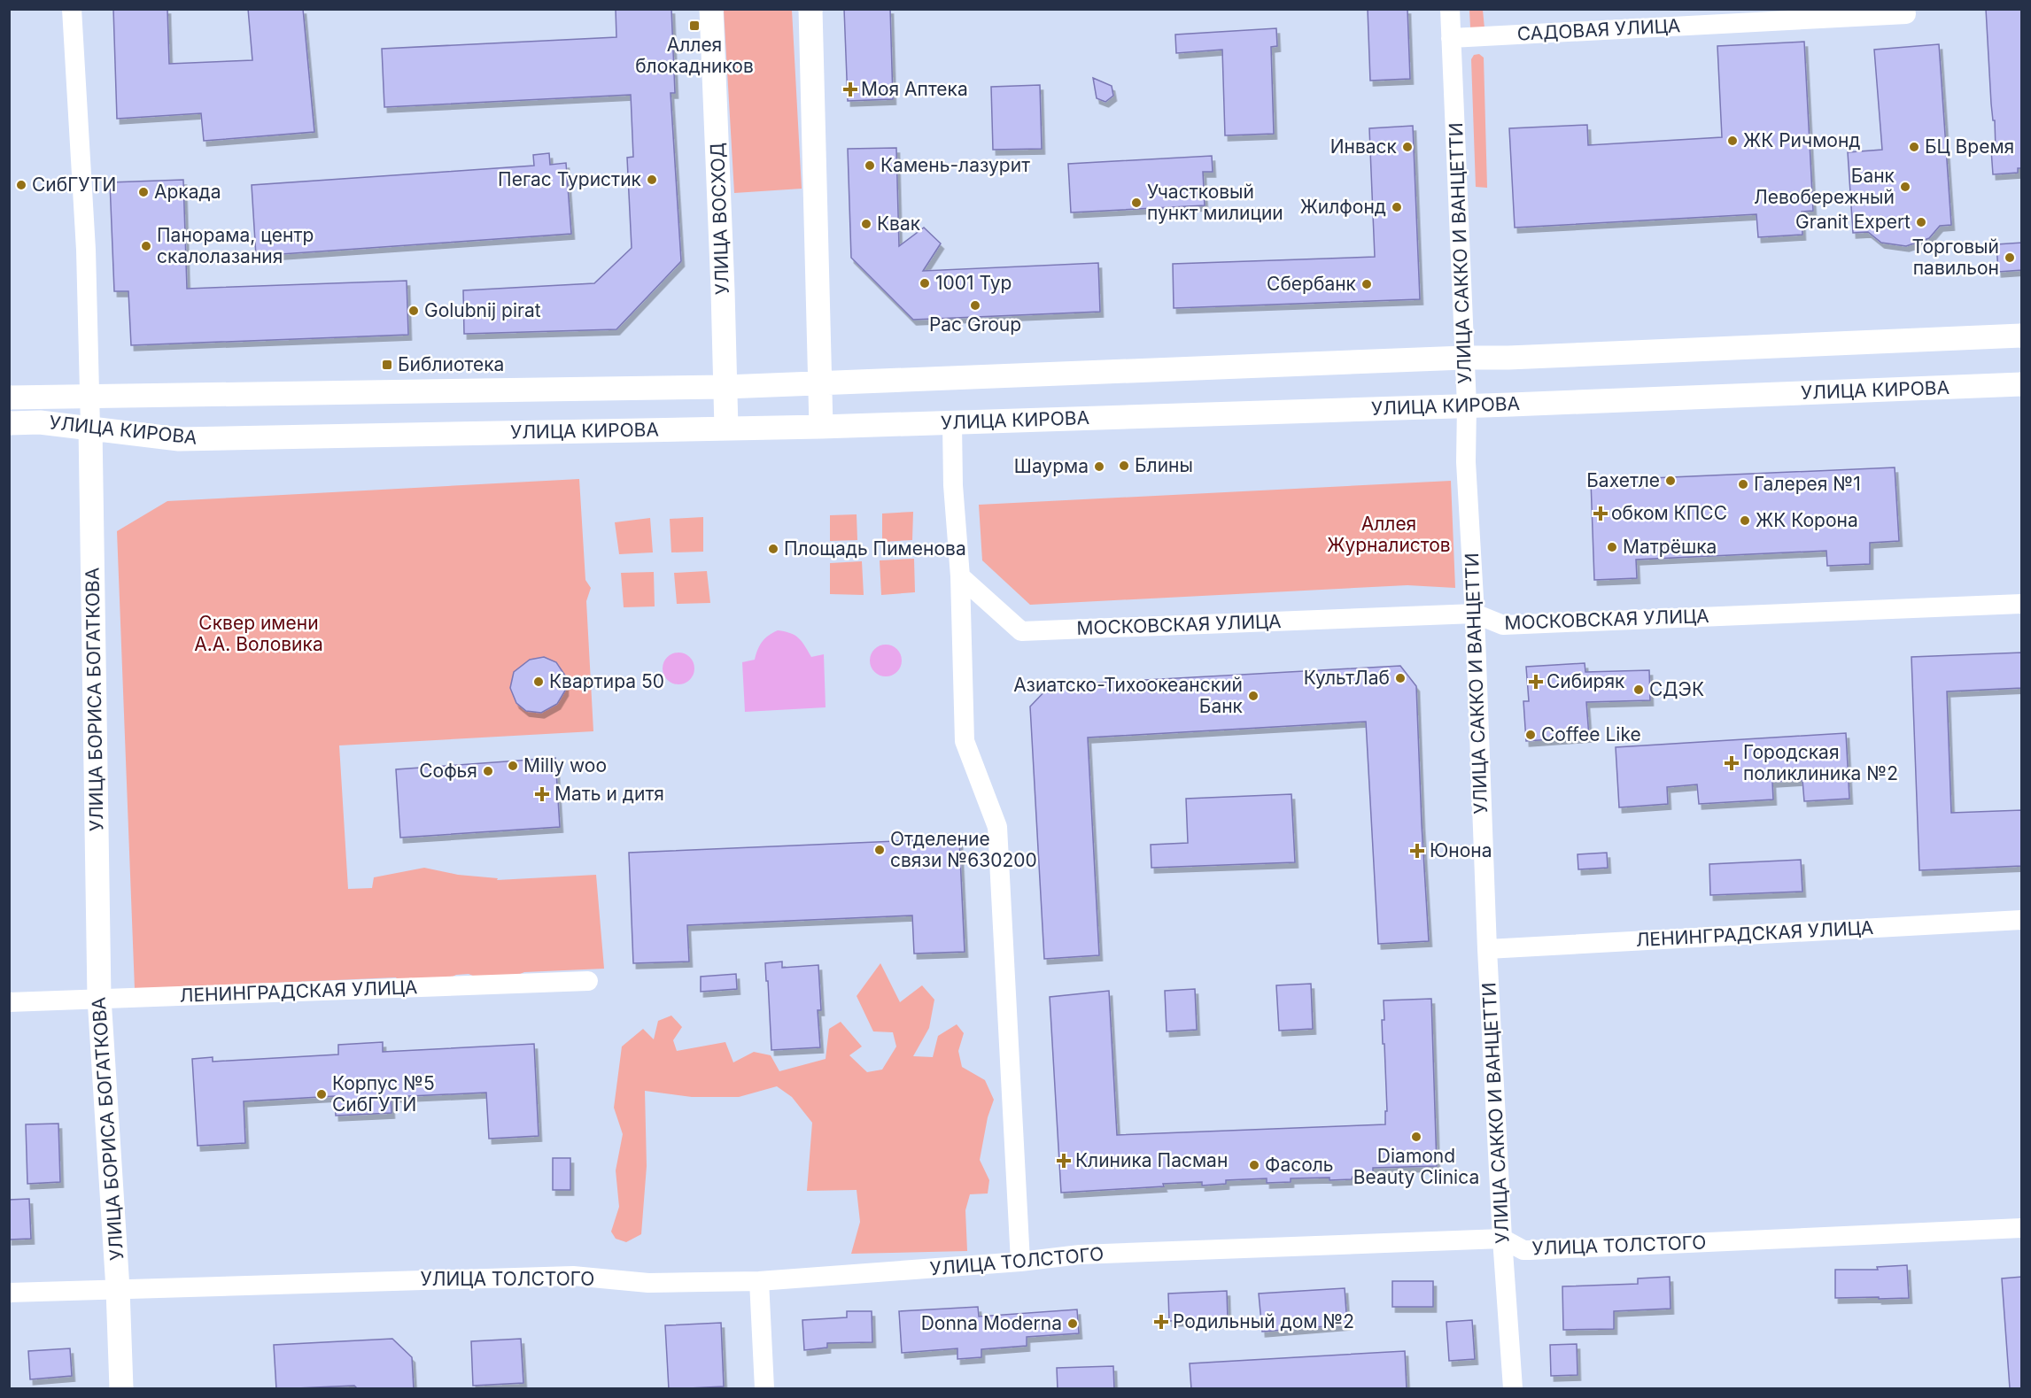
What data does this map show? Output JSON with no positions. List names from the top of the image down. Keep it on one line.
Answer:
{"streets":{"main road":["УЛИЦА ВОСХОД","УЛИЦА КИРОВА","УЛИЦА БОРИСА БОГАТКОВА"],"street":["САДОВАЯ УЛИЦА","УЛИЦА САККО И ВАНЦЕТТИ","МОСКОВСКАЯ УЛИЦА","ЛЕНИНГРАДСКАЯ УЛИЦА","УЛИЦА ТОЛСТОГО"]},"crossings":[["САДОВАЯ УЛИЦА","УЛИЦА САККО И ВАНЦЕТТИ"],["УЛИЦА ВОСХОД","УЛИЦА КИРОВА"],["УЛИЦА САККО И ВАНЦЕТТИ","УЛИЦА КИРОВА"],["УЛИЦА САККО И ВАНЦЕТТИ","МОСКОВСКАЯ УЛИЦА"],["УЛИЦА САККО И ВАНЦЕТТИ","ЛЕНИНГРАДСКАЯ УЛИЦА"],["УЛИЦА САККО И ВАНЦЕТТИ","УЛИЦА ТОЛСТОГО"],["УЛИЦА КИРОВА","УЛИЦА БОРИСА БОГАТКОВА"],["УЛИЦА БОРИСА БОГАТКОВА","ЛЕНИНГРАДСКАЯ УЛИЦА"],["УЛИЦА БОРИСА БОГАТКОВА","УЛИЦА ТОЛСТОГО"]],"parks":["Аллея Журналистов","Cквер имени А.А. Воловика"],"places":{"transit":["Аллея блокадников","Библиотека"],"health":["Моя Аптека","обком КПСС","Сибиряк","Городская поликлиника №2","Мать и дитя","Юнона","Клиника Пасман","Родильный дом №2"],"other":["ЖК Ричмонд","Инваск","БЦ Время","Камень-лазурит","Пегас Туристик","СибГУТИ","Банк Левобережный","Аркада","Участковый пункт милиции","Жилфонд","Granit Expert","Квак","Панорама, центр скалолазания","Торговый павильон","1001 Тур","Сбербанк","Pac Group","Golubnij pirat","Блины","Шаурма","Бахетле","Галерея №1","ЖК Корона","Матрёшка","Площадь Пименова","КультЛаб","Квартира 50","СДЭК","Азиатско-Тихоокеанский Банк","Coffee Like","Milly woo","Софья","Отделение связи №630200","Корпус №5 СибГУТИ","Diamond Beauty Clinica","Фасоль","Donna Moderna"]}}
